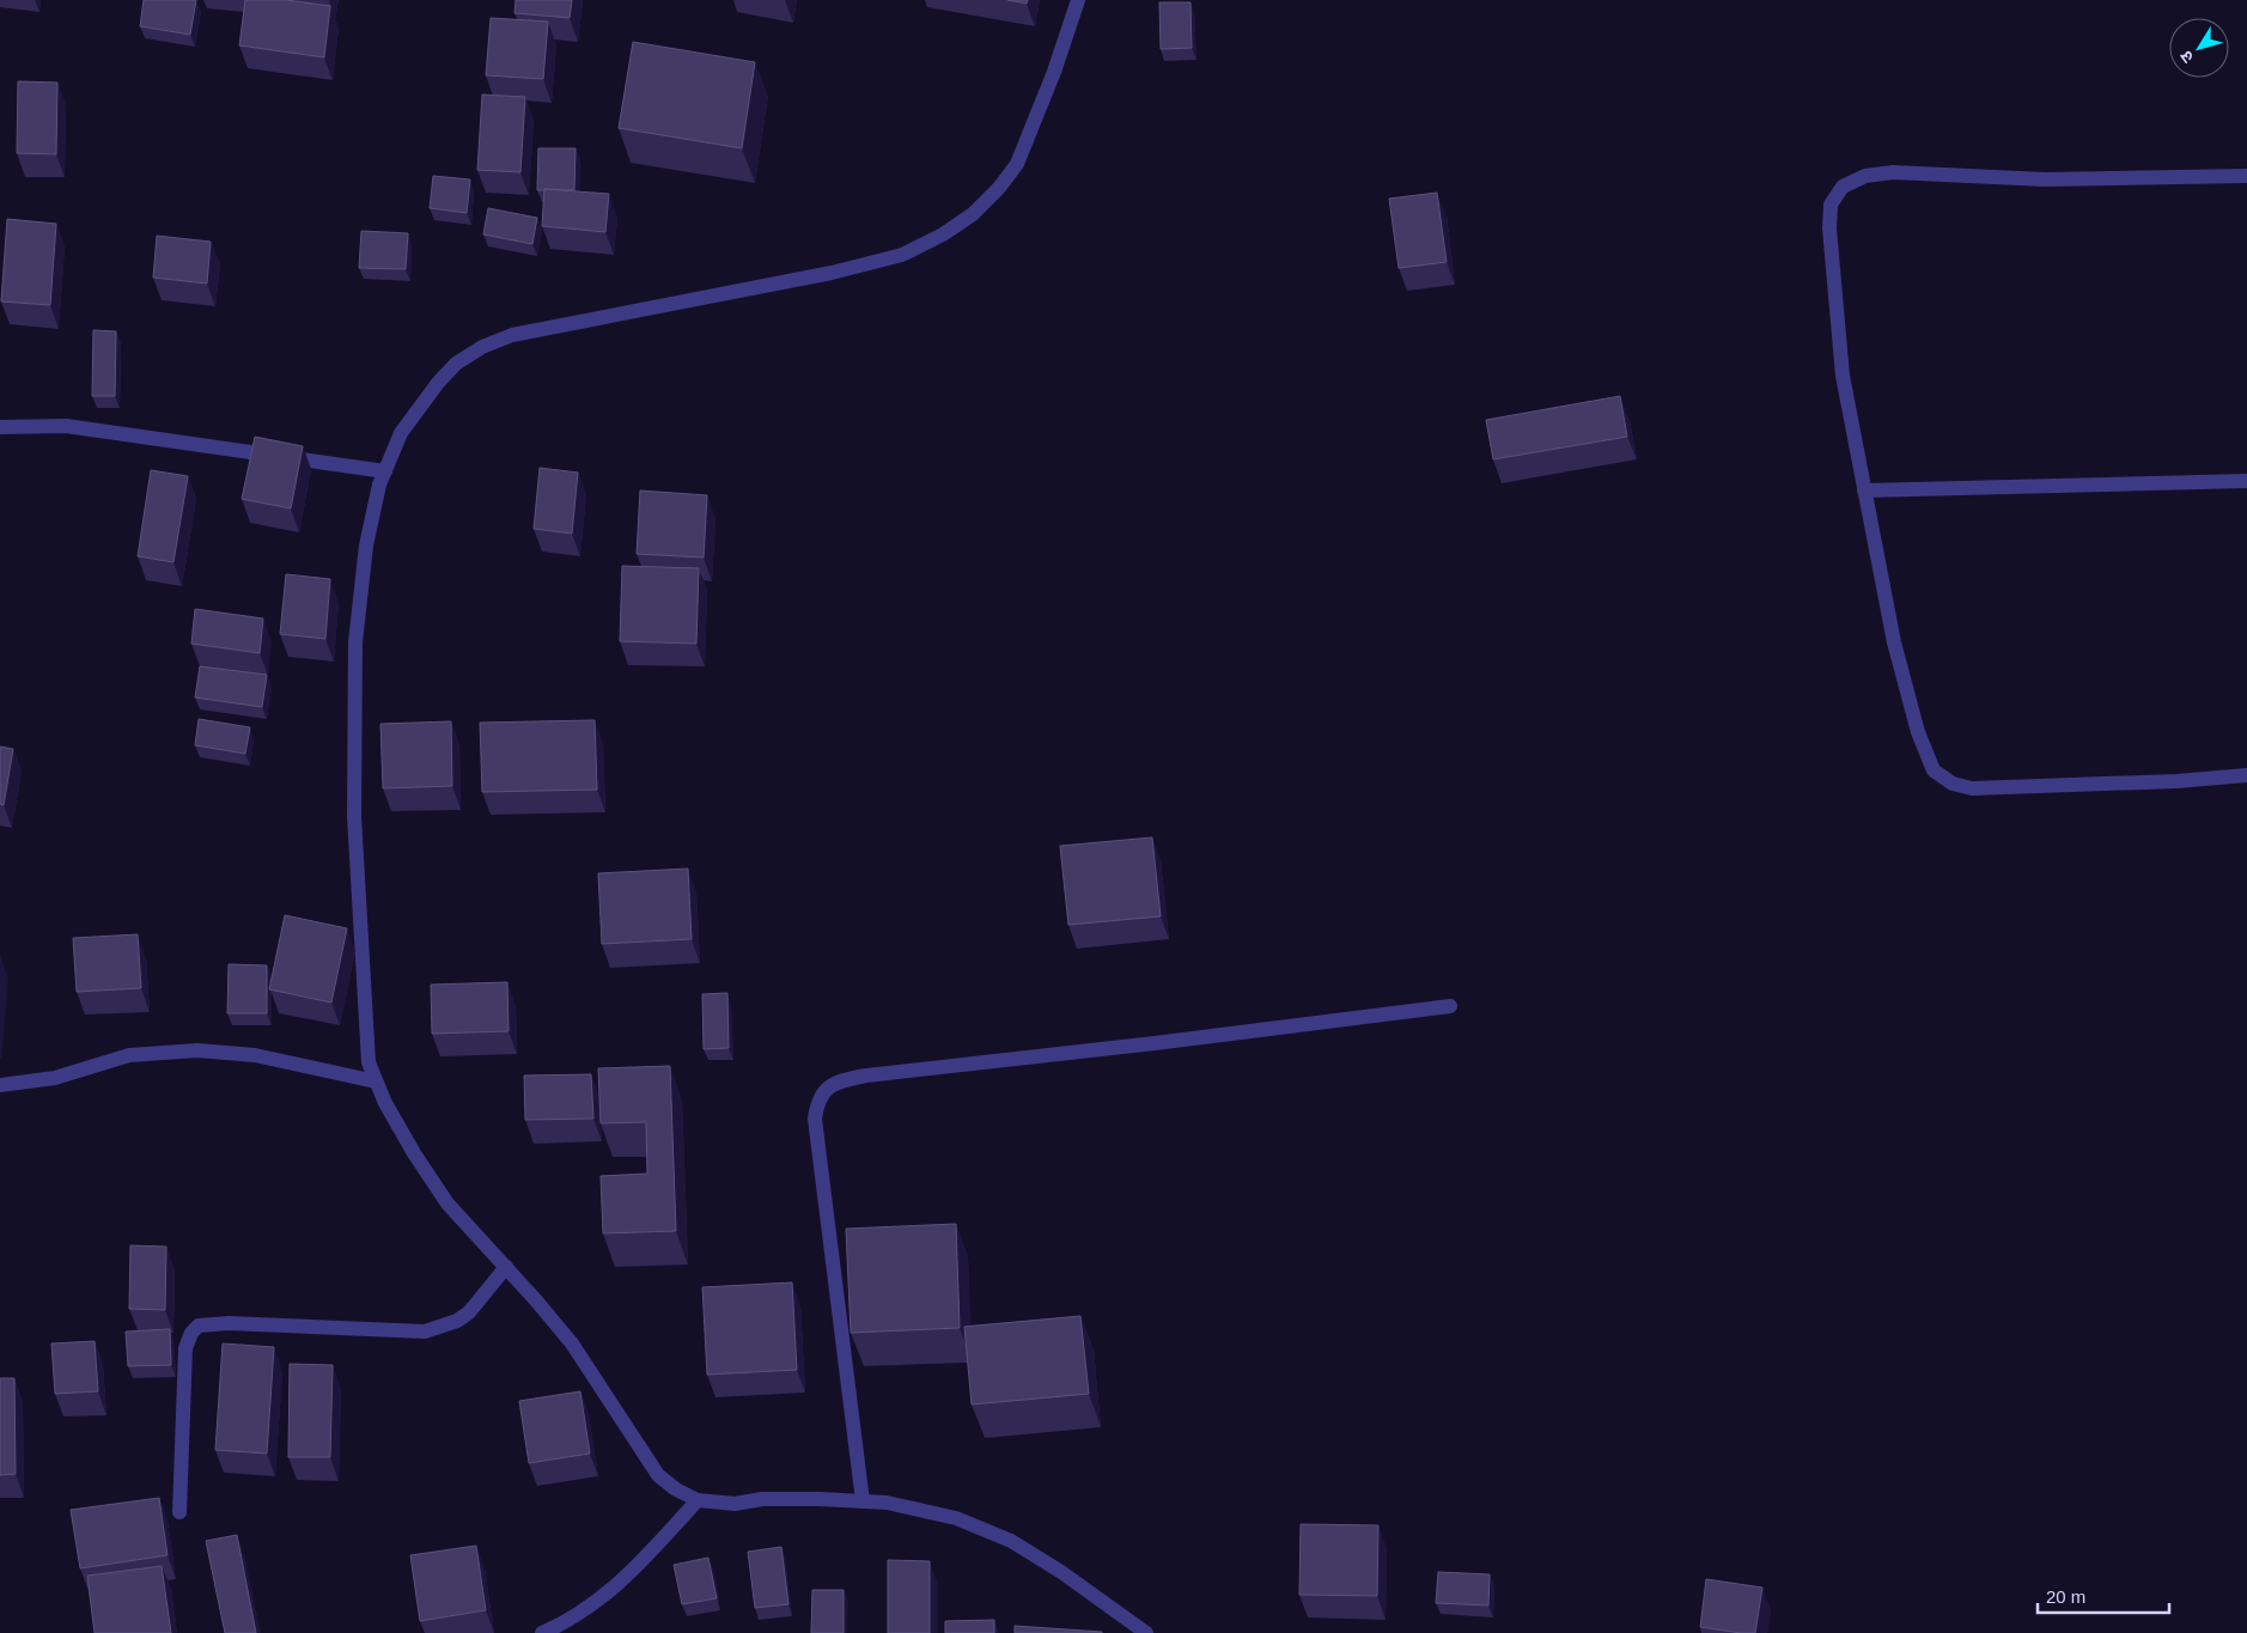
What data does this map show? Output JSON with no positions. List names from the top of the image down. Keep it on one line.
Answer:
{"scale_bar":"20 m","north":"bottom left"}
